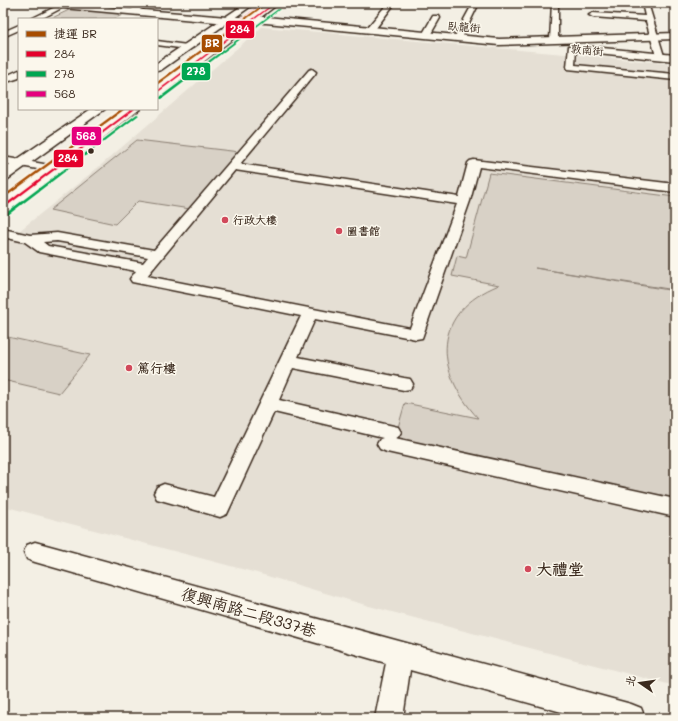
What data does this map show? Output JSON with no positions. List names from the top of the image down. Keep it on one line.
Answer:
{"streets":{"street":["臥龍街","敦南街"],"lane":["復興南路二段337巷"]},"crossings":[["臥龍街","敦南街"]],"places":["行政大樓","圖書館","篤行樓","大禮堂"],"lines":["metro line BR","transit line 284","transit line 568","transit line 278"],"legend":["捷運 BR","284","278","568"],"north":"left"}
